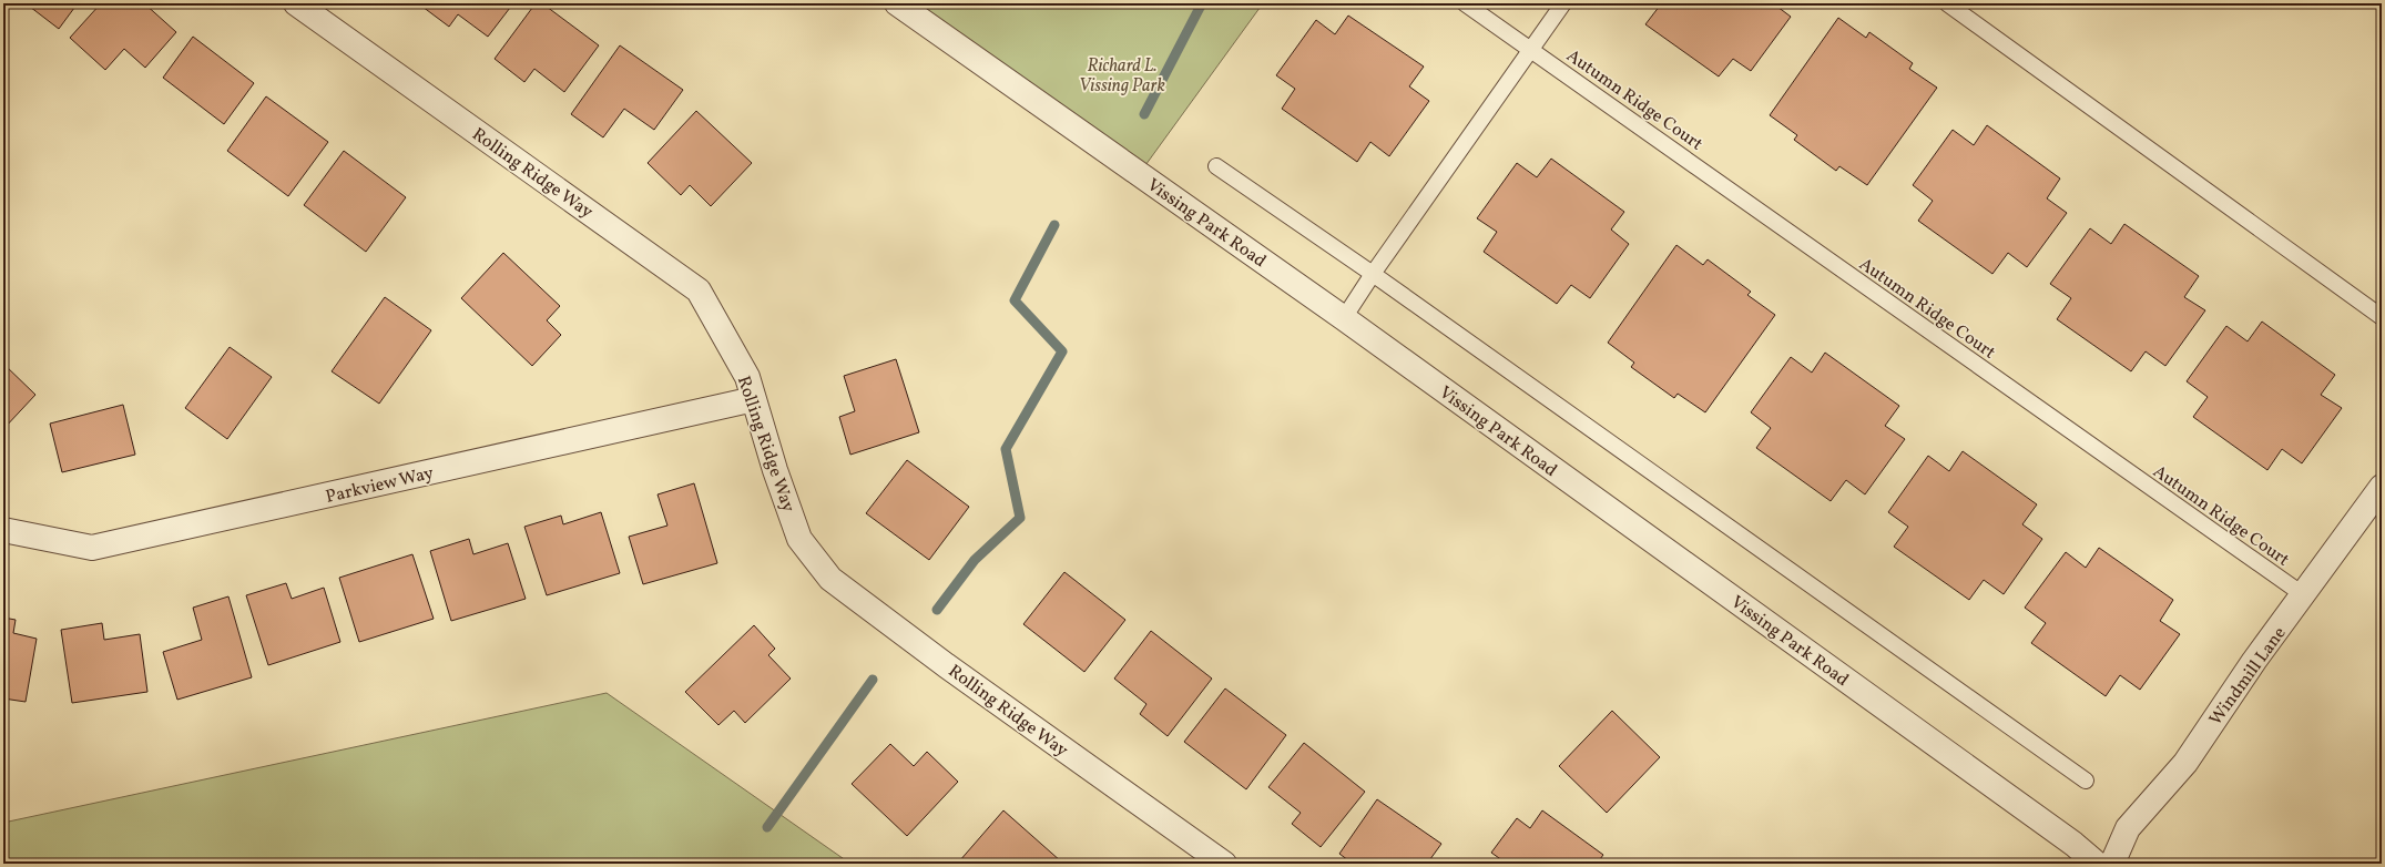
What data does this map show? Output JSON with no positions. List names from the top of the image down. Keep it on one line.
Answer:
{"streets":{"street":["Rolling Ridge Way","Vissing Park Road","Parkview Way","Windmill Lane"],"lane":["Autumn Ridge Court"]},"crossings":[["Autumn Ridge Court","Windmill Lane"],["Rolling Ridge Way","Parkview Way"]],"parks":["Richard L. Vissing Park"]}
